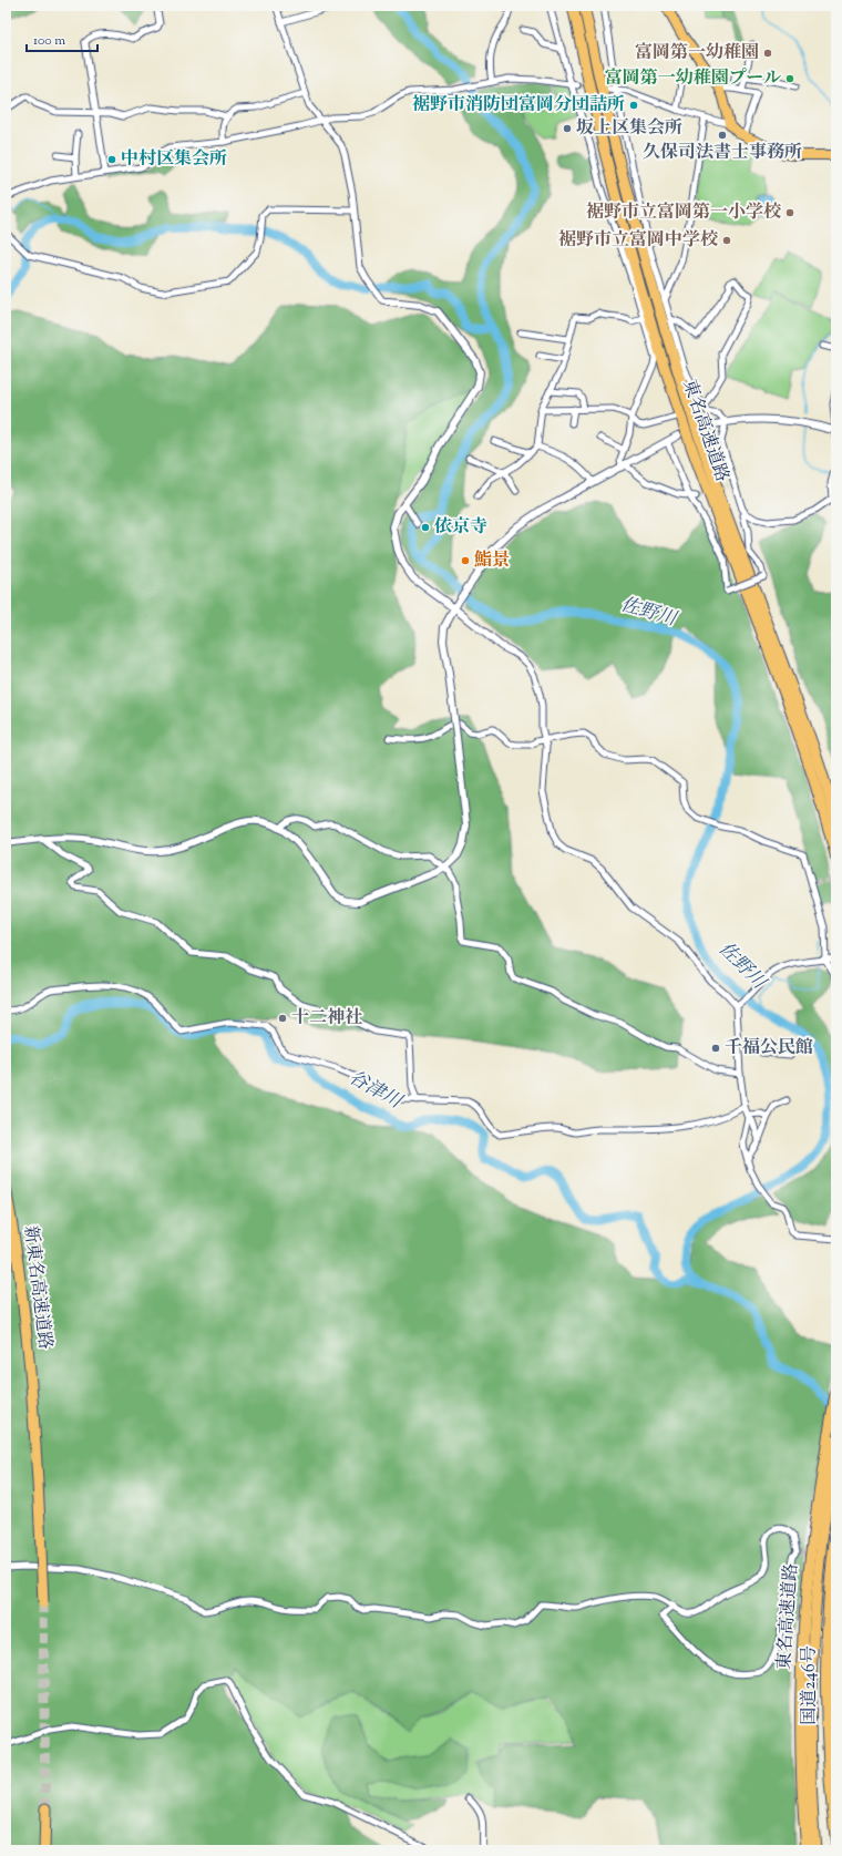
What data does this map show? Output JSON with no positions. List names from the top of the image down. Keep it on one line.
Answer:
{"streets":{"highway":["東名高速道路","新東名高速道路"],"main road":["国道246号"]},"water":["佐野川","谷津川"],"places":["富岡第一幼稚園","富岡第一幼稚園プール","裾野市消防団富岡分団詰所","坂上区集会所","久保司法書士事務所","中村区集会所","裾野市立富岡第一小学校","裾野市立富岡中学校","依京寺","鮨景","十二神社","千福公民館"],"scale_bar":"100 m"}
